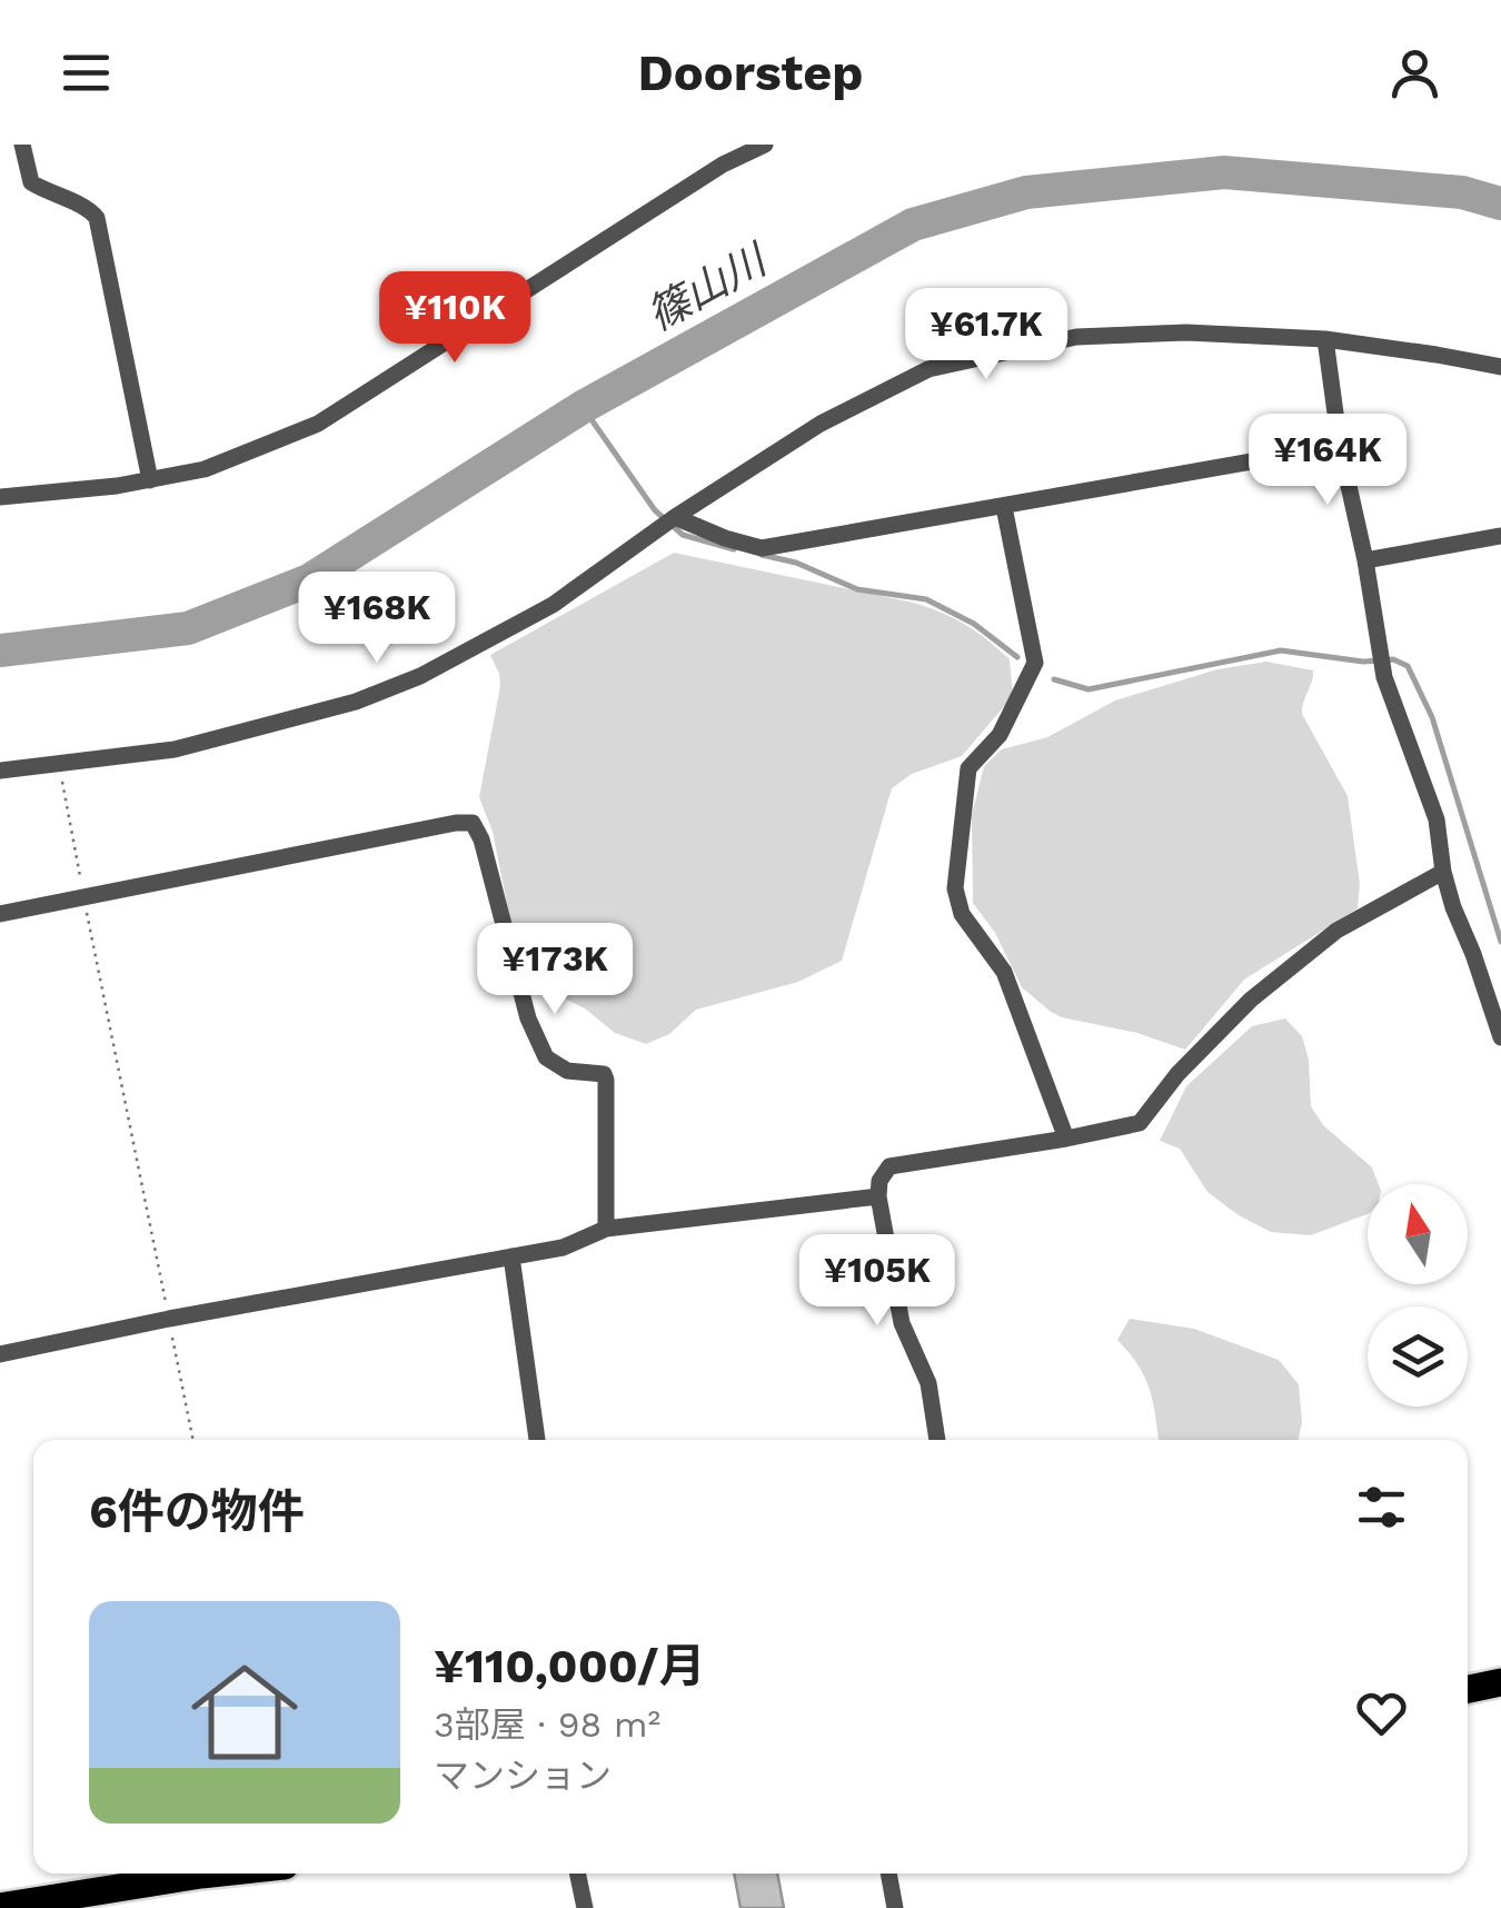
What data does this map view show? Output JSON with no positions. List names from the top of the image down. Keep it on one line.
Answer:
{"water":["篠山川"],"north":"top","page":{"header":"Doorstep","price":["¥110K","¥61.7K","¥164K","¥168K","¥173K","¥105K"],"heading":"6件の物件","list":[{"name":"¥110,000/月","note":"3部屋 · 98 m² · マンション"}]}}
